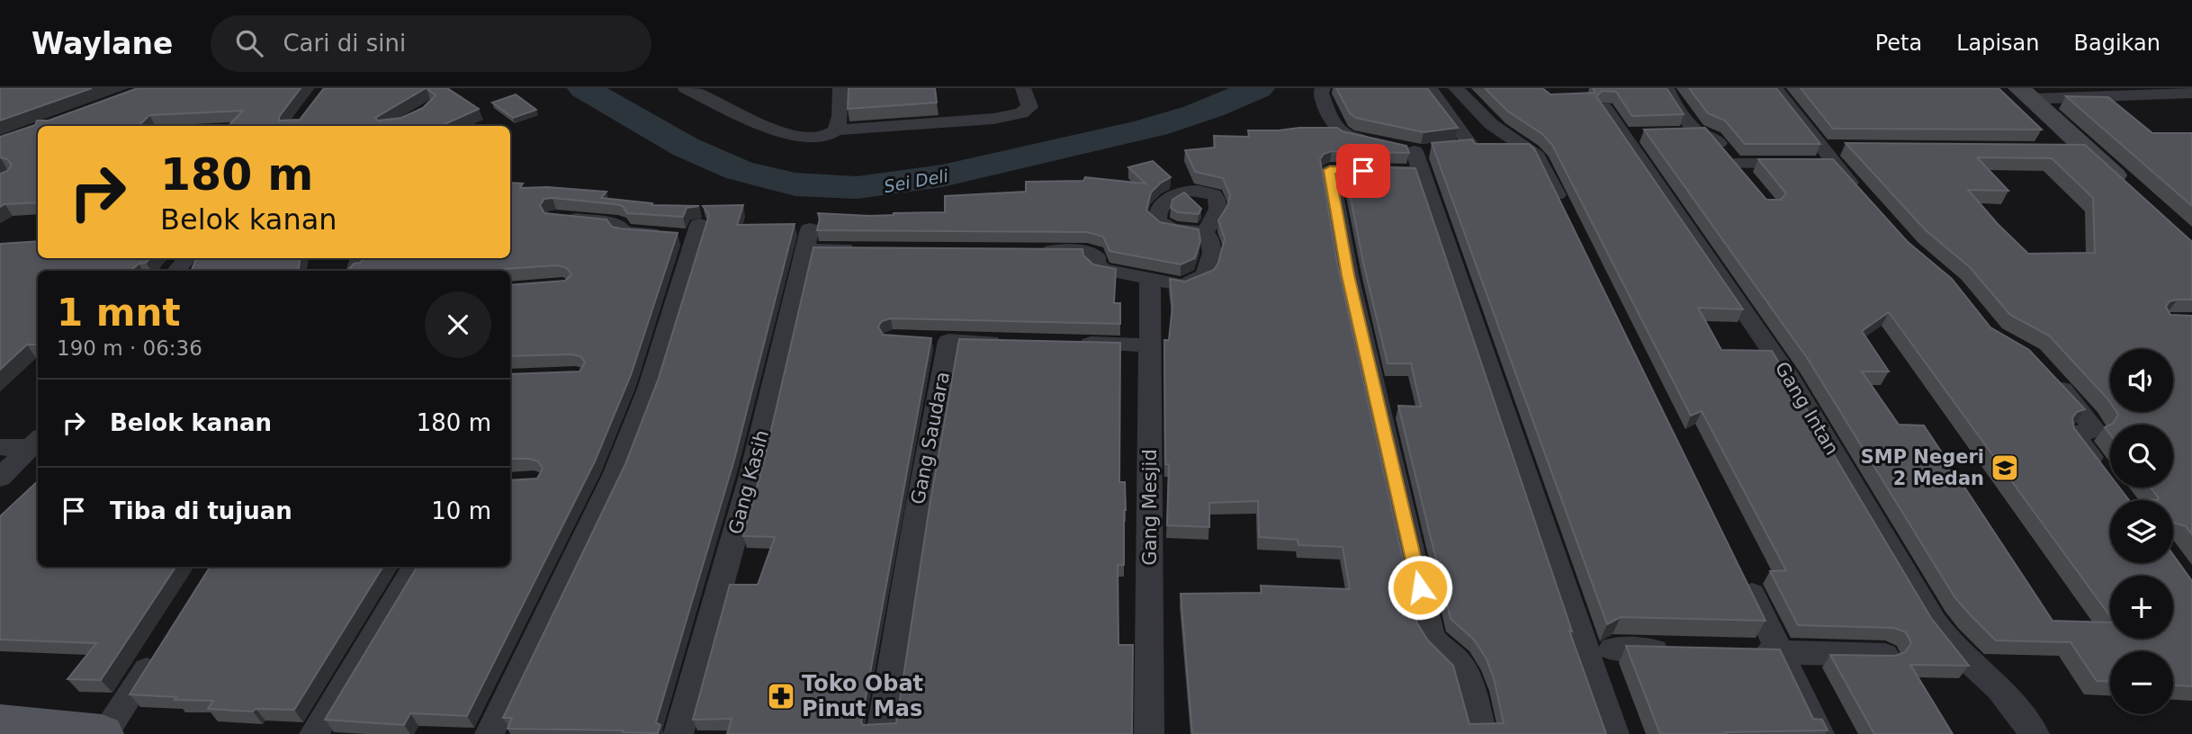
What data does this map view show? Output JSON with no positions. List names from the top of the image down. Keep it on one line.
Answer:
{"streets":{"street":["Gang Intan","Gang Saudara","Gang Kasih","Gang Mesjid"]},"water":["Sei Deli"],"places":{"school or university":["SMP Negeri 2 Medan"],"pharmacy":["Toko Obat Pinut Mas"]},"page":{"header":"Waylane","search":"Cari di sini","nav":["Peta","Lapisan","Bagikan"],"turn":["180 m","Belok kanan"],"heading":["1 mnt","190 m · 06:36"],"map_buttons":["+","−"],"list":[{"name":"Belok kanan","value":"180 m"},{"name":"Tiba di tujuan","value":"10 m"}]}}
